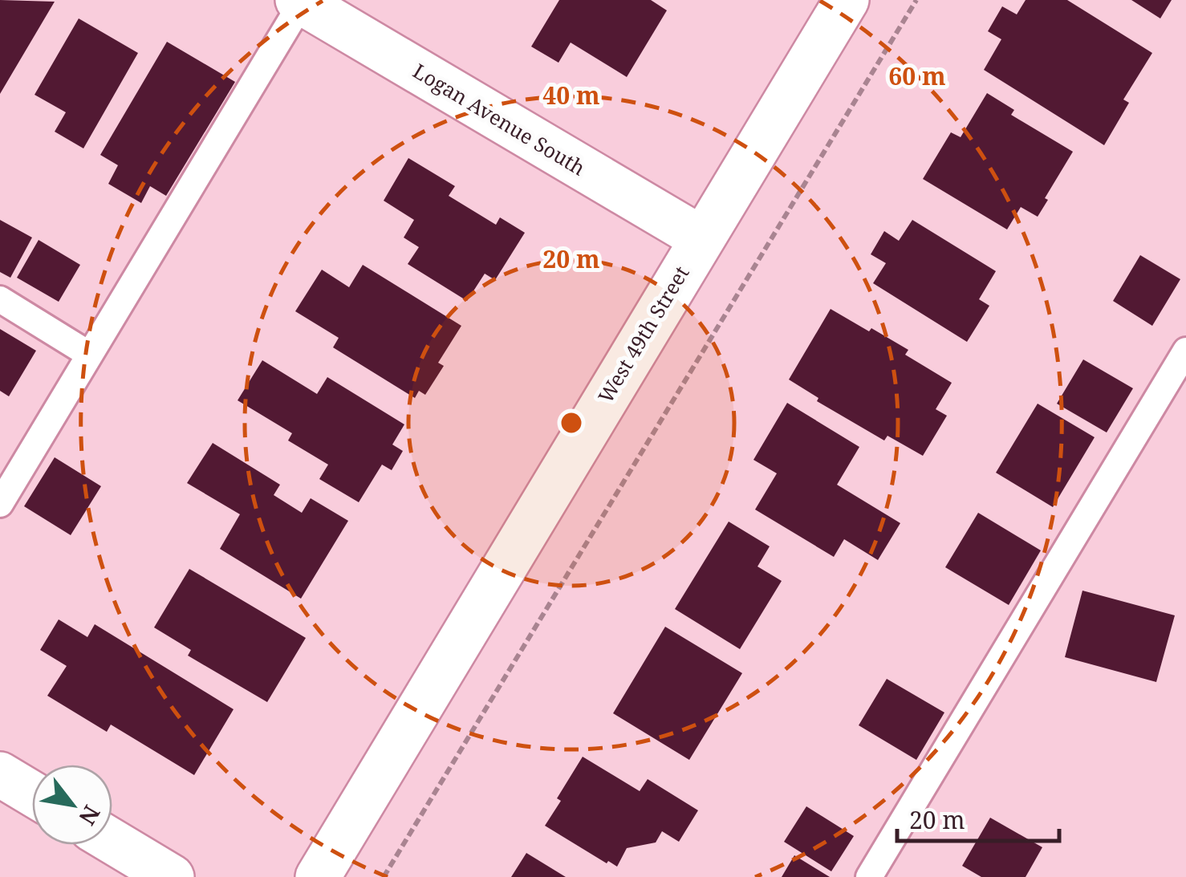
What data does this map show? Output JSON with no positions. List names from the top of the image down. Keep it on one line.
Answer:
{"streets":{"street":["Logan Avenue South","West 49th Street"]},"crossings":[["Logan Avenue South","West 49th Street"]],"scale_bar":"20 m","north":"bottom right","rings":["60 m","40 m","20 m"]}
